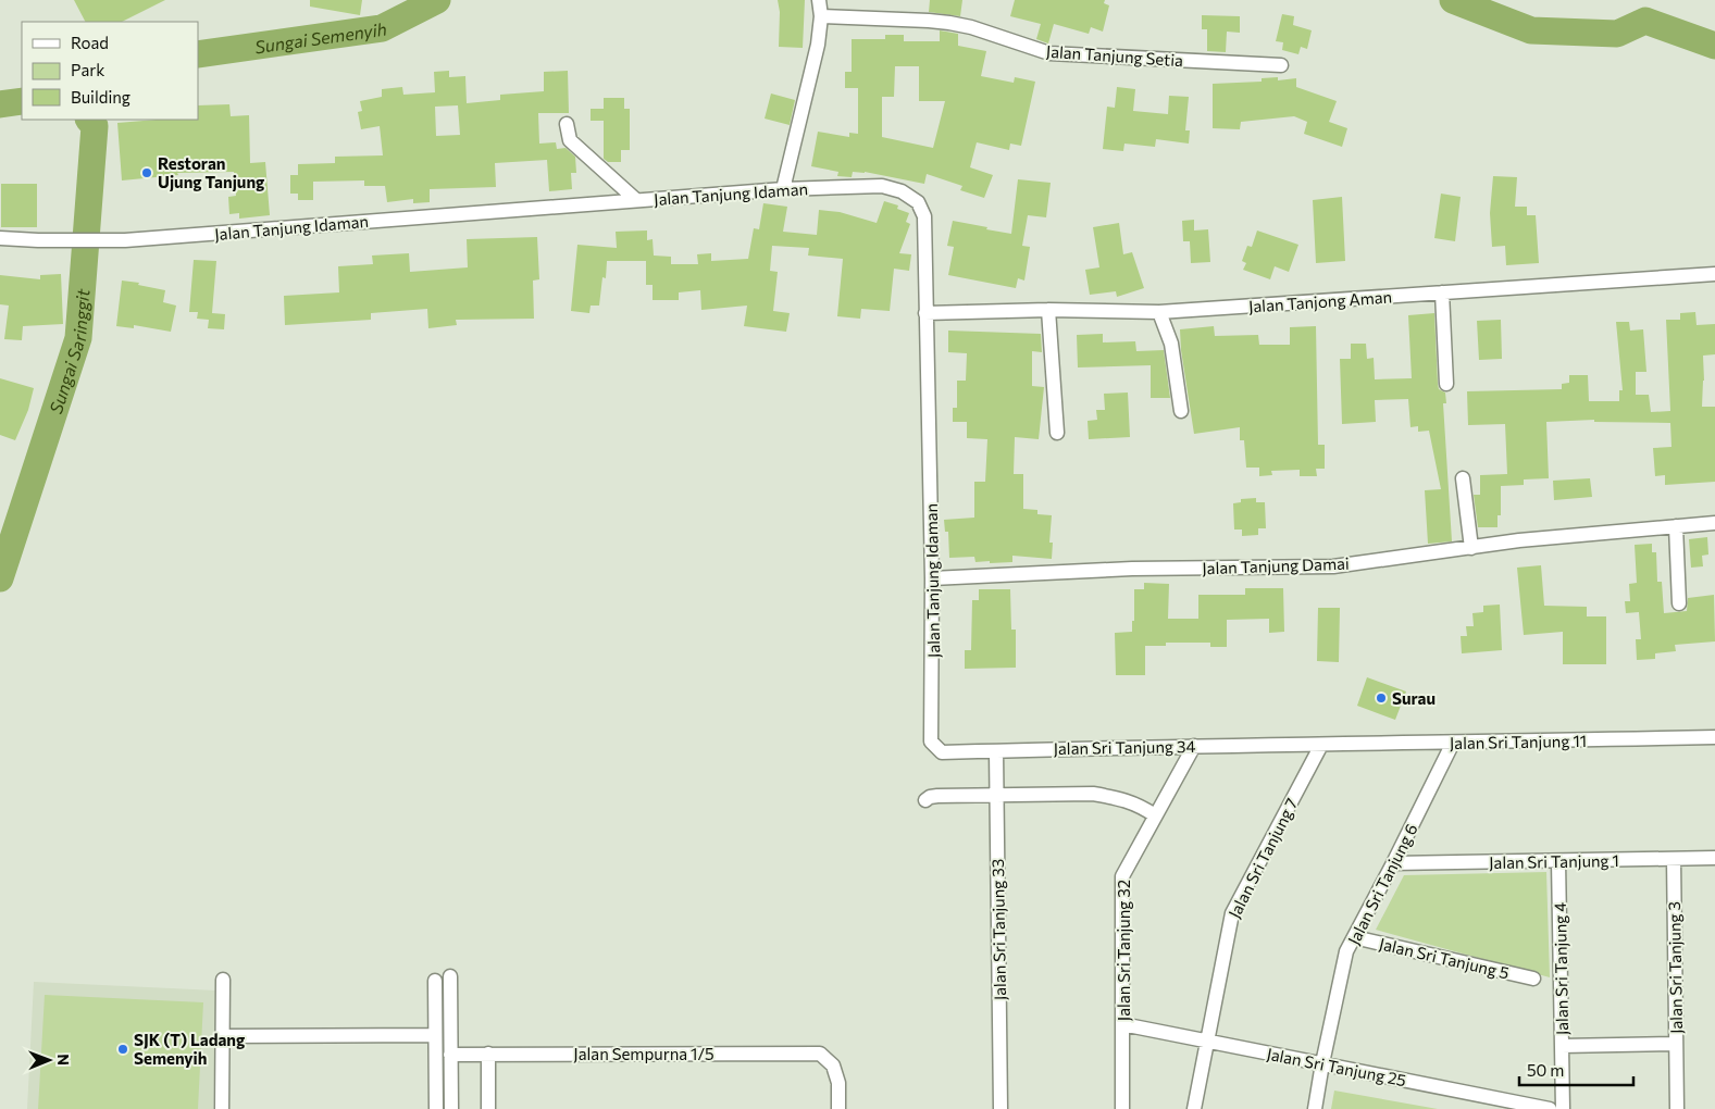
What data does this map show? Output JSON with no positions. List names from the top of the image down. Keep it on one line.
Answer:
{"streets":{"street":["Jalan Tanjung Setia","Jalan Tanjung Idaman","Jalan Tanjong Aman","Jalan Tanjung Damai","Jalan Sri Tanjung 11","Jalan Sri Tanjung 34","Jalan Sri Tanjung 7","Jalan Sri Tanjung 1","Jalan Sri Tanjung 6","Jalan Sri Tanjung 33","Jalan Sri Tanjung 32","Jalan Sri Tanjung 5","Jalan Sri Tanjung 3","Jalan Sri Tanjung 4","Jalan Sempurna 1/5","Jalan Sri Tanjung 25"]},"crossings":[["Jalan Tanjung Idaman","Jalan Tanjong Aman"],["Jalan Tanjung Idaman","Jalan Tanjung Damai"],["Jalan Tanjung Idaman","Jalan Sri Tanjung 34"],["Jalan Sri Tanjung 11","Jalan Sri Tanjung 34"],["Jalan Sri Tanjung 11","Jalan Sri Tanjung 7"],["Jalan Sri Tanjung 11","Jalan Sri Tanjung 6"],["Jalan Sri Tanjung 34","Jalan Sri Tanjung 7"],["Jalan Sri Tanjung 34","Jalan Sri Tanjung 33"],["Jalan Sri Tanjung 34","Jalan Sri Tanjung 32"],["Jalan Sri Tanjung 7","Jalan Sri Tanjung 25"],["Jalan Sri Tanjung 1","Jalan Sri Tanjung 6"],["Jalan Sri Tanjung 1","Jalan Sri Tanjung 3"],["Jalan Sri Tanjung 1","Jalan Sri Tanjung 4"],["Jalan Sri Tanjung 6","Jalan Sri Tanjung 5"],["Jalan Sri Tanjung 6","Jalan Sri Tanjung 25"],["Jalan Sri Tanjung 32","Jalan Sri Tanjung 25"]],"water":["Sungai Semenyih","Sungai Saringgit"],"places":["Restoran Ujung Tanjung","Surau","SJK (T) Ladang Semenyih"],"legend":["Road","Park","Building"],"scale_bar":"50 m","north":"right"}
